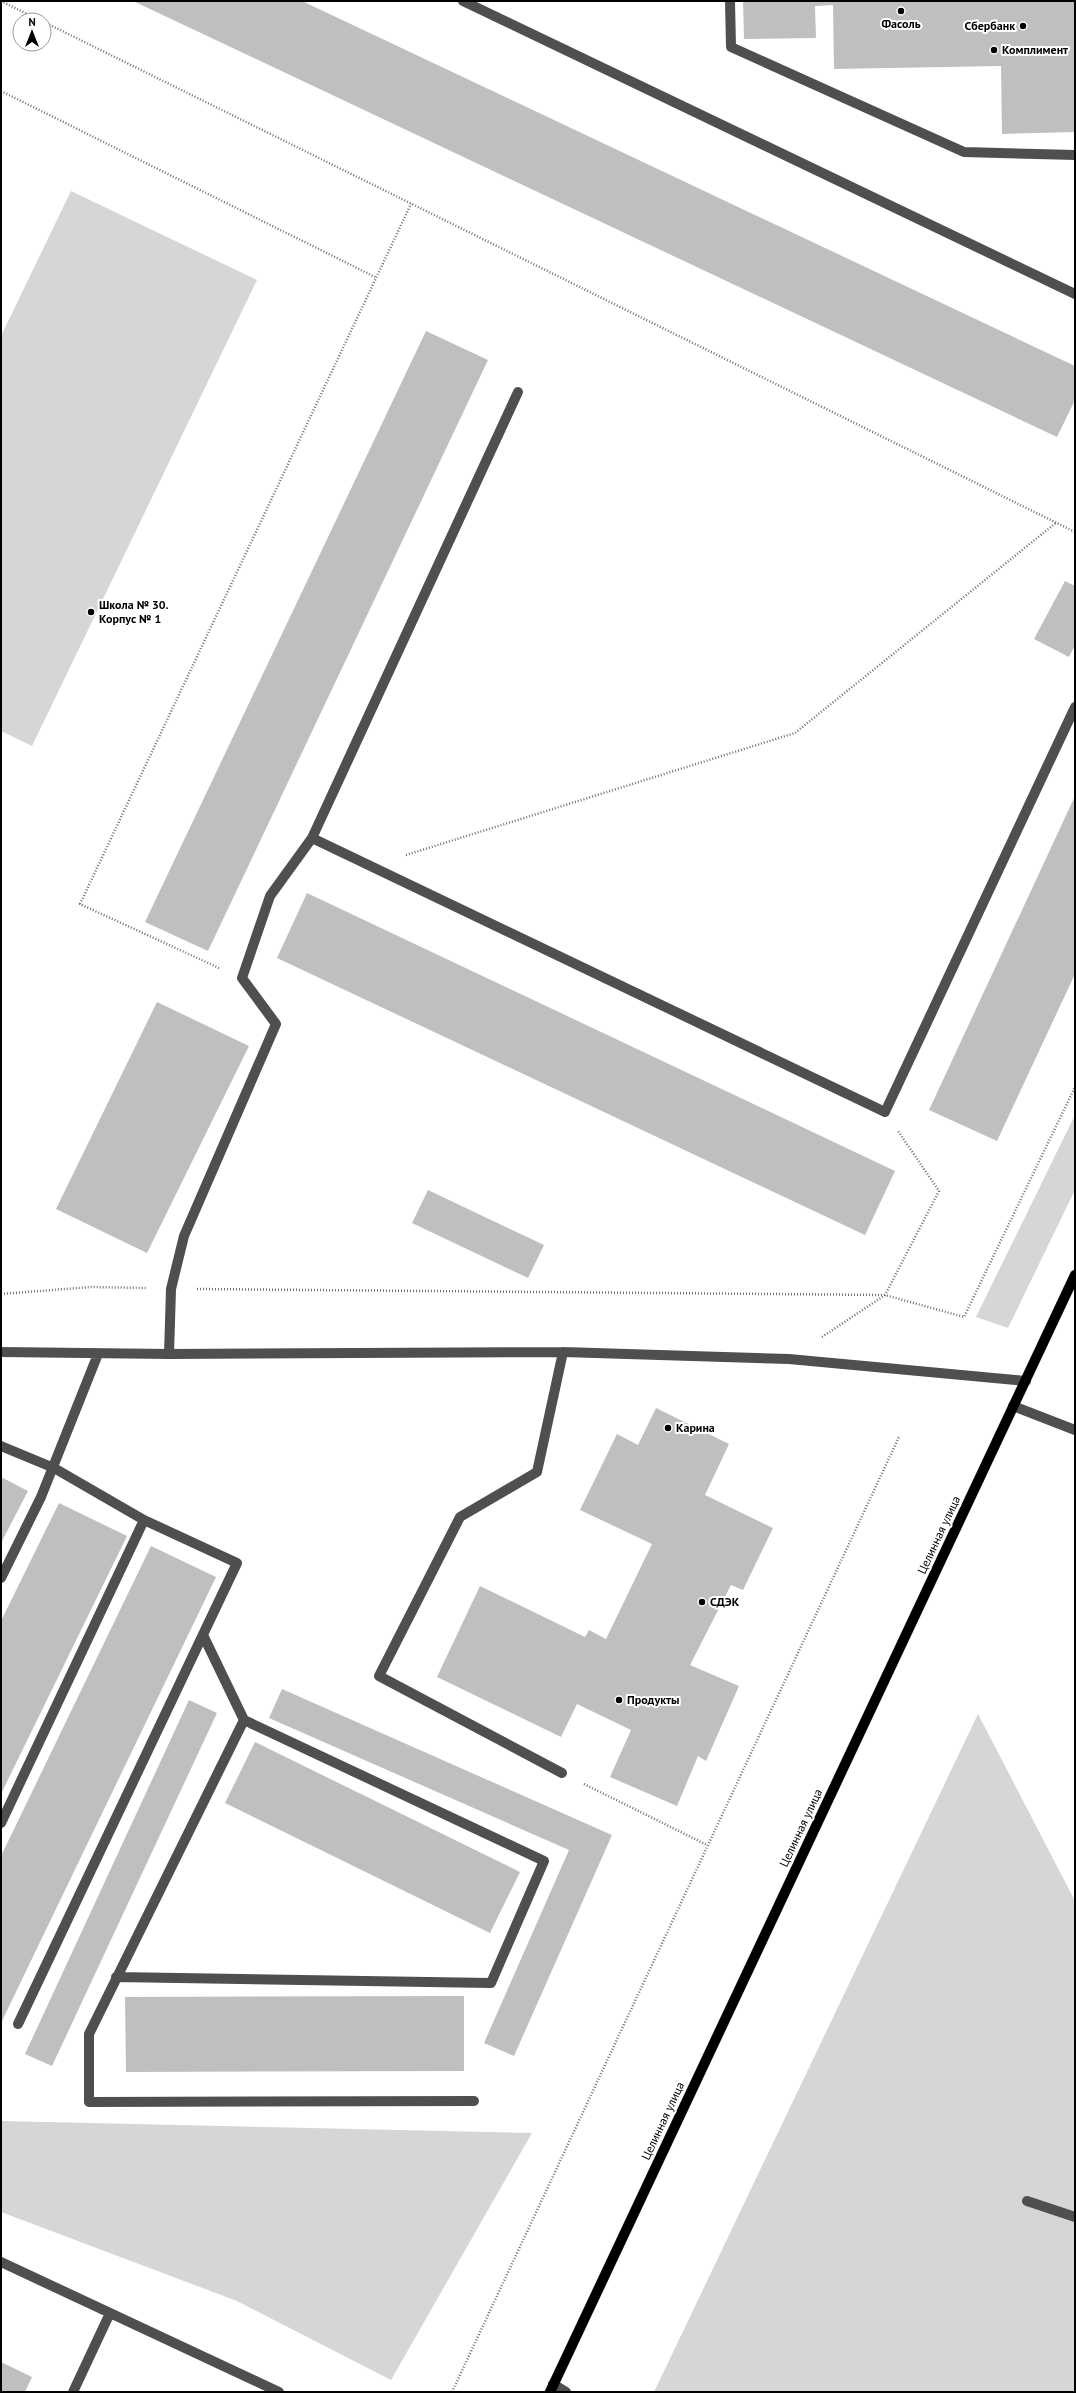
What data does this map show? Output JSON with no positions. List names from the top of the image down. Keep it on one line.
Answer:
{"streets":{"main road":["Целинная улица"]},"places":["Фасоль","Сбербанк","Комплимент","Школа № 30. Корпус № 1","Карина","СДЭК","Продукты"],"north":"top"}
